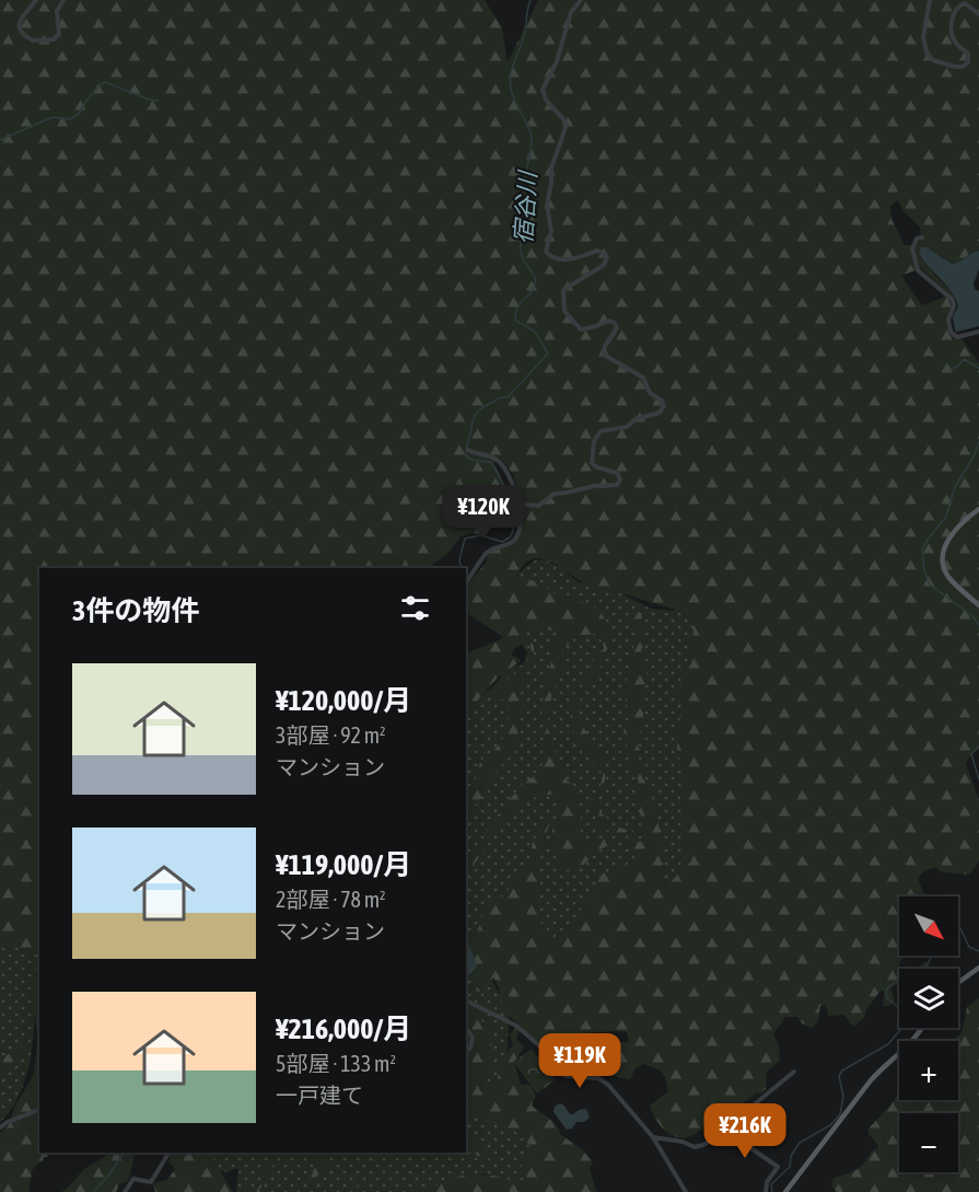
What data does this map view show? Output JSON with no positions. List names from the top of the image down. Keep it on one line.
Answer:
{"water":["宿谷川"],"north":"bottom right","page":{"price":["¥120K","¥119K","¥216K"],"heading":"3件の物件","list":[{"name":"¥120,000/月","note":"3部屋 · 92 m² · マンション"},{"name":"¥119,000/月","note":"2部屋 · 78 m² · マンション"},{"name":"¥216,000/月","note":"5部屋 · 133 m² · 一戸建て"}],"map_buttons":["+","−"]}}
